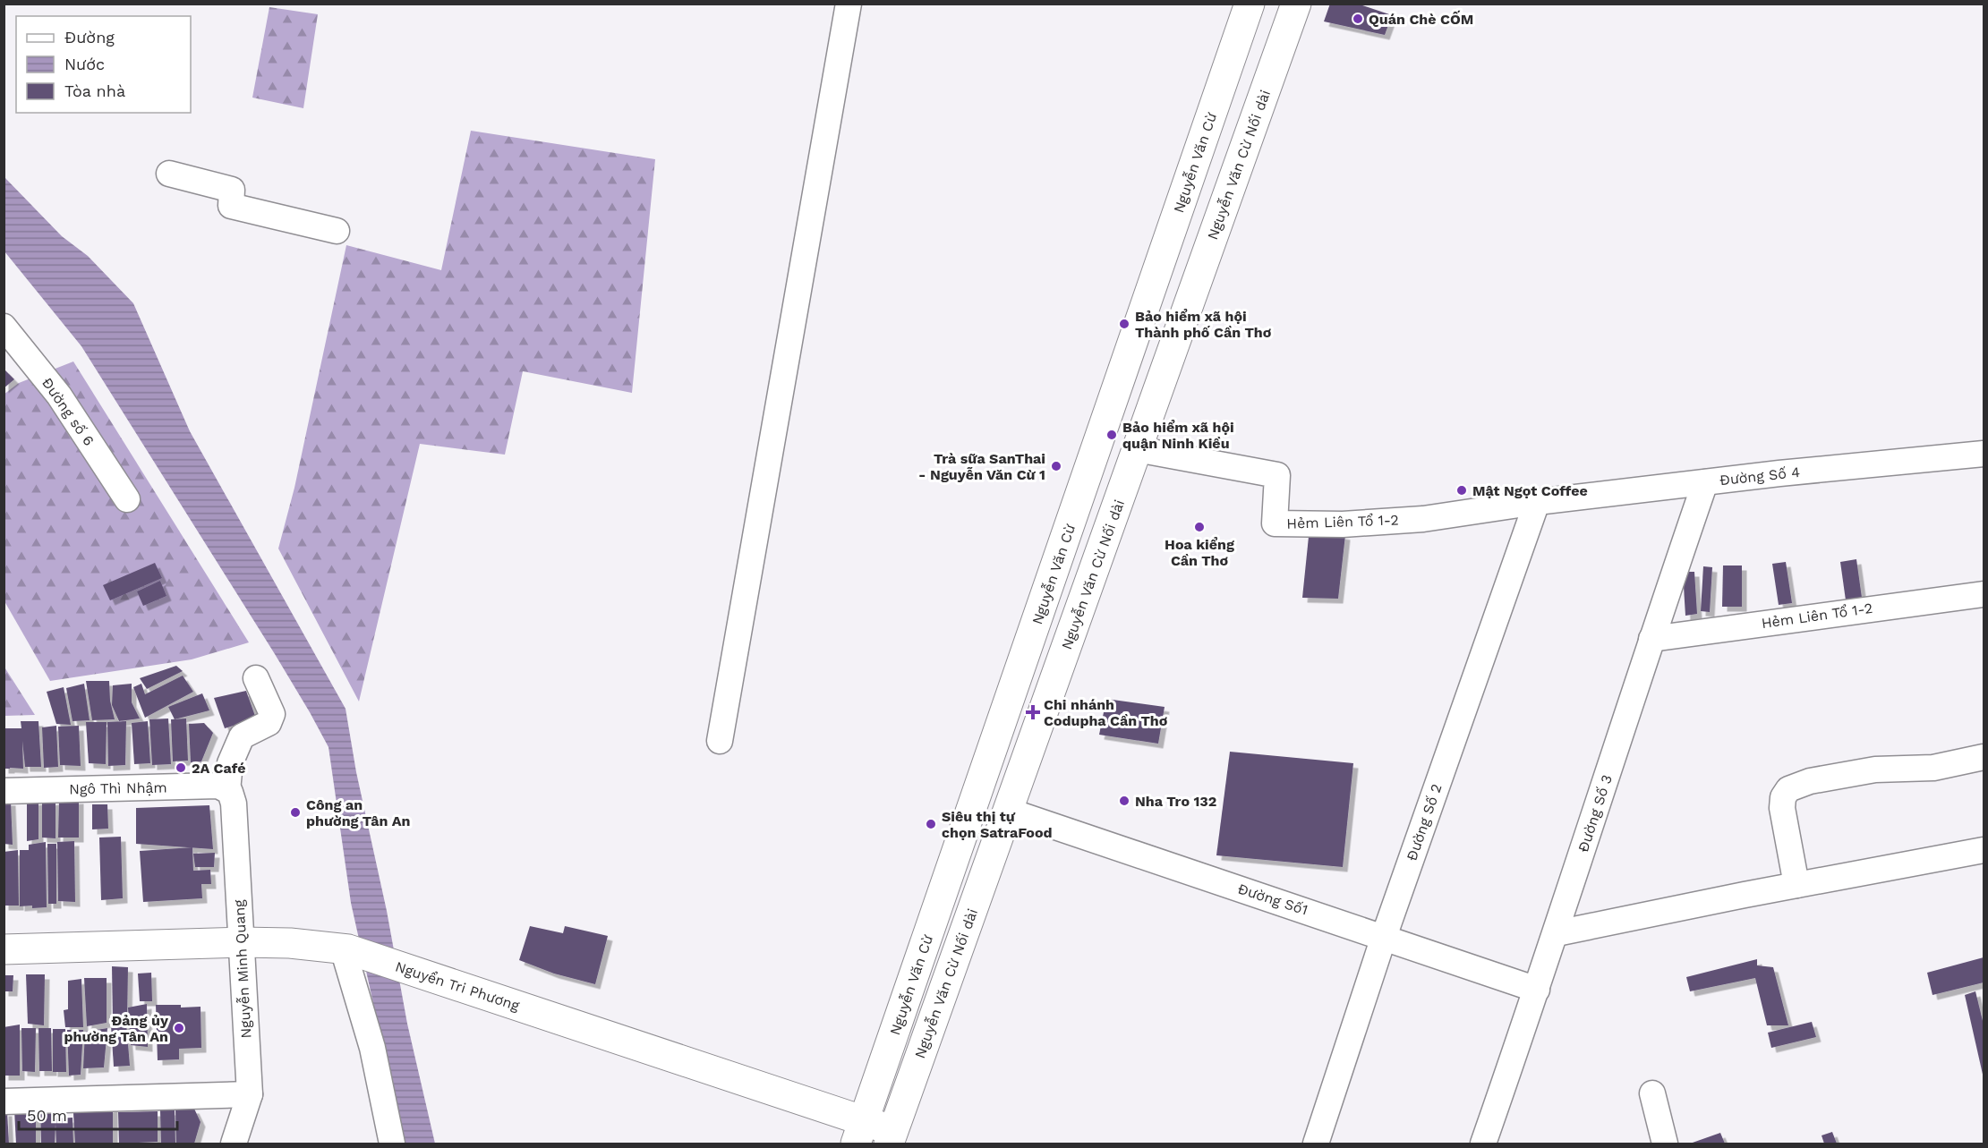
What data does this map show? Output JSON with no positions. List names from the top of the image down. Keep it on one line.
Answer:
{"streets":{"main road":["Nguyễn Văn Cừ","Nguyễn Văn Cừ Nối dài","Nguyển Tri Phương"],"street":["Đường số 6","Đường Số 4","Hẻm Liên Tổ 1-2","Ngô Thì Nhậm","Đường Số 3","Đường Số 2","Đường Số1","Nguyễn Minh Quang"]},"crossings":[["Nguyễn Văn Cừ","Nguyển Tri Phương"],["Nguyễn Văn Cừ Nối dài","Hẻm Liên Tổ 1-2"],["Nguyễn Văn Cừ Nối dài","Đường Số1"],["Nguyễn Văn Cừ Nối dài","Nguyển Tri Phương"],["Đường Số 4","Hẻm Liên Tổ 1-2"],["Đường Số 4","Đường Số 3"],["Đường Số 4","Đường Số 2"],["Hẻm Liên Tổ 1-2","Đường Số 3"],["Hẻm Liên Tổ 1-2","Đường Số 2"],["Ngô Thì Nhậm","Nguyễn Minh Quang"],["Đường Số 3","Đường Số1"],["Đường Số 2","Đường Số1"],["Nguyễn Minh Quang","Nguyển Tri Phương"]],"places":{"other":["Quán Chè CỐM","Bảo hiểm xã hội Thành phố Cần Thơ","Bảo hiểm xã hội quận Ninh Kiều","Trà sữa SanThai - Nguyễn Văn Cừ 1","Mật Ngọt Coffee","Hoa kiểng Cần Thơ","2A Café","Nha Tro 132","Công an phường Tân An","Siêu thị tự chọn SatraFood","Đảng ủy phường Tân An"],"health":["Chi nhánh Codupha Cần Thơ"]},"legend":["Đường","Nước","Tòa nhà"],"scale_bar":"50 m"}
